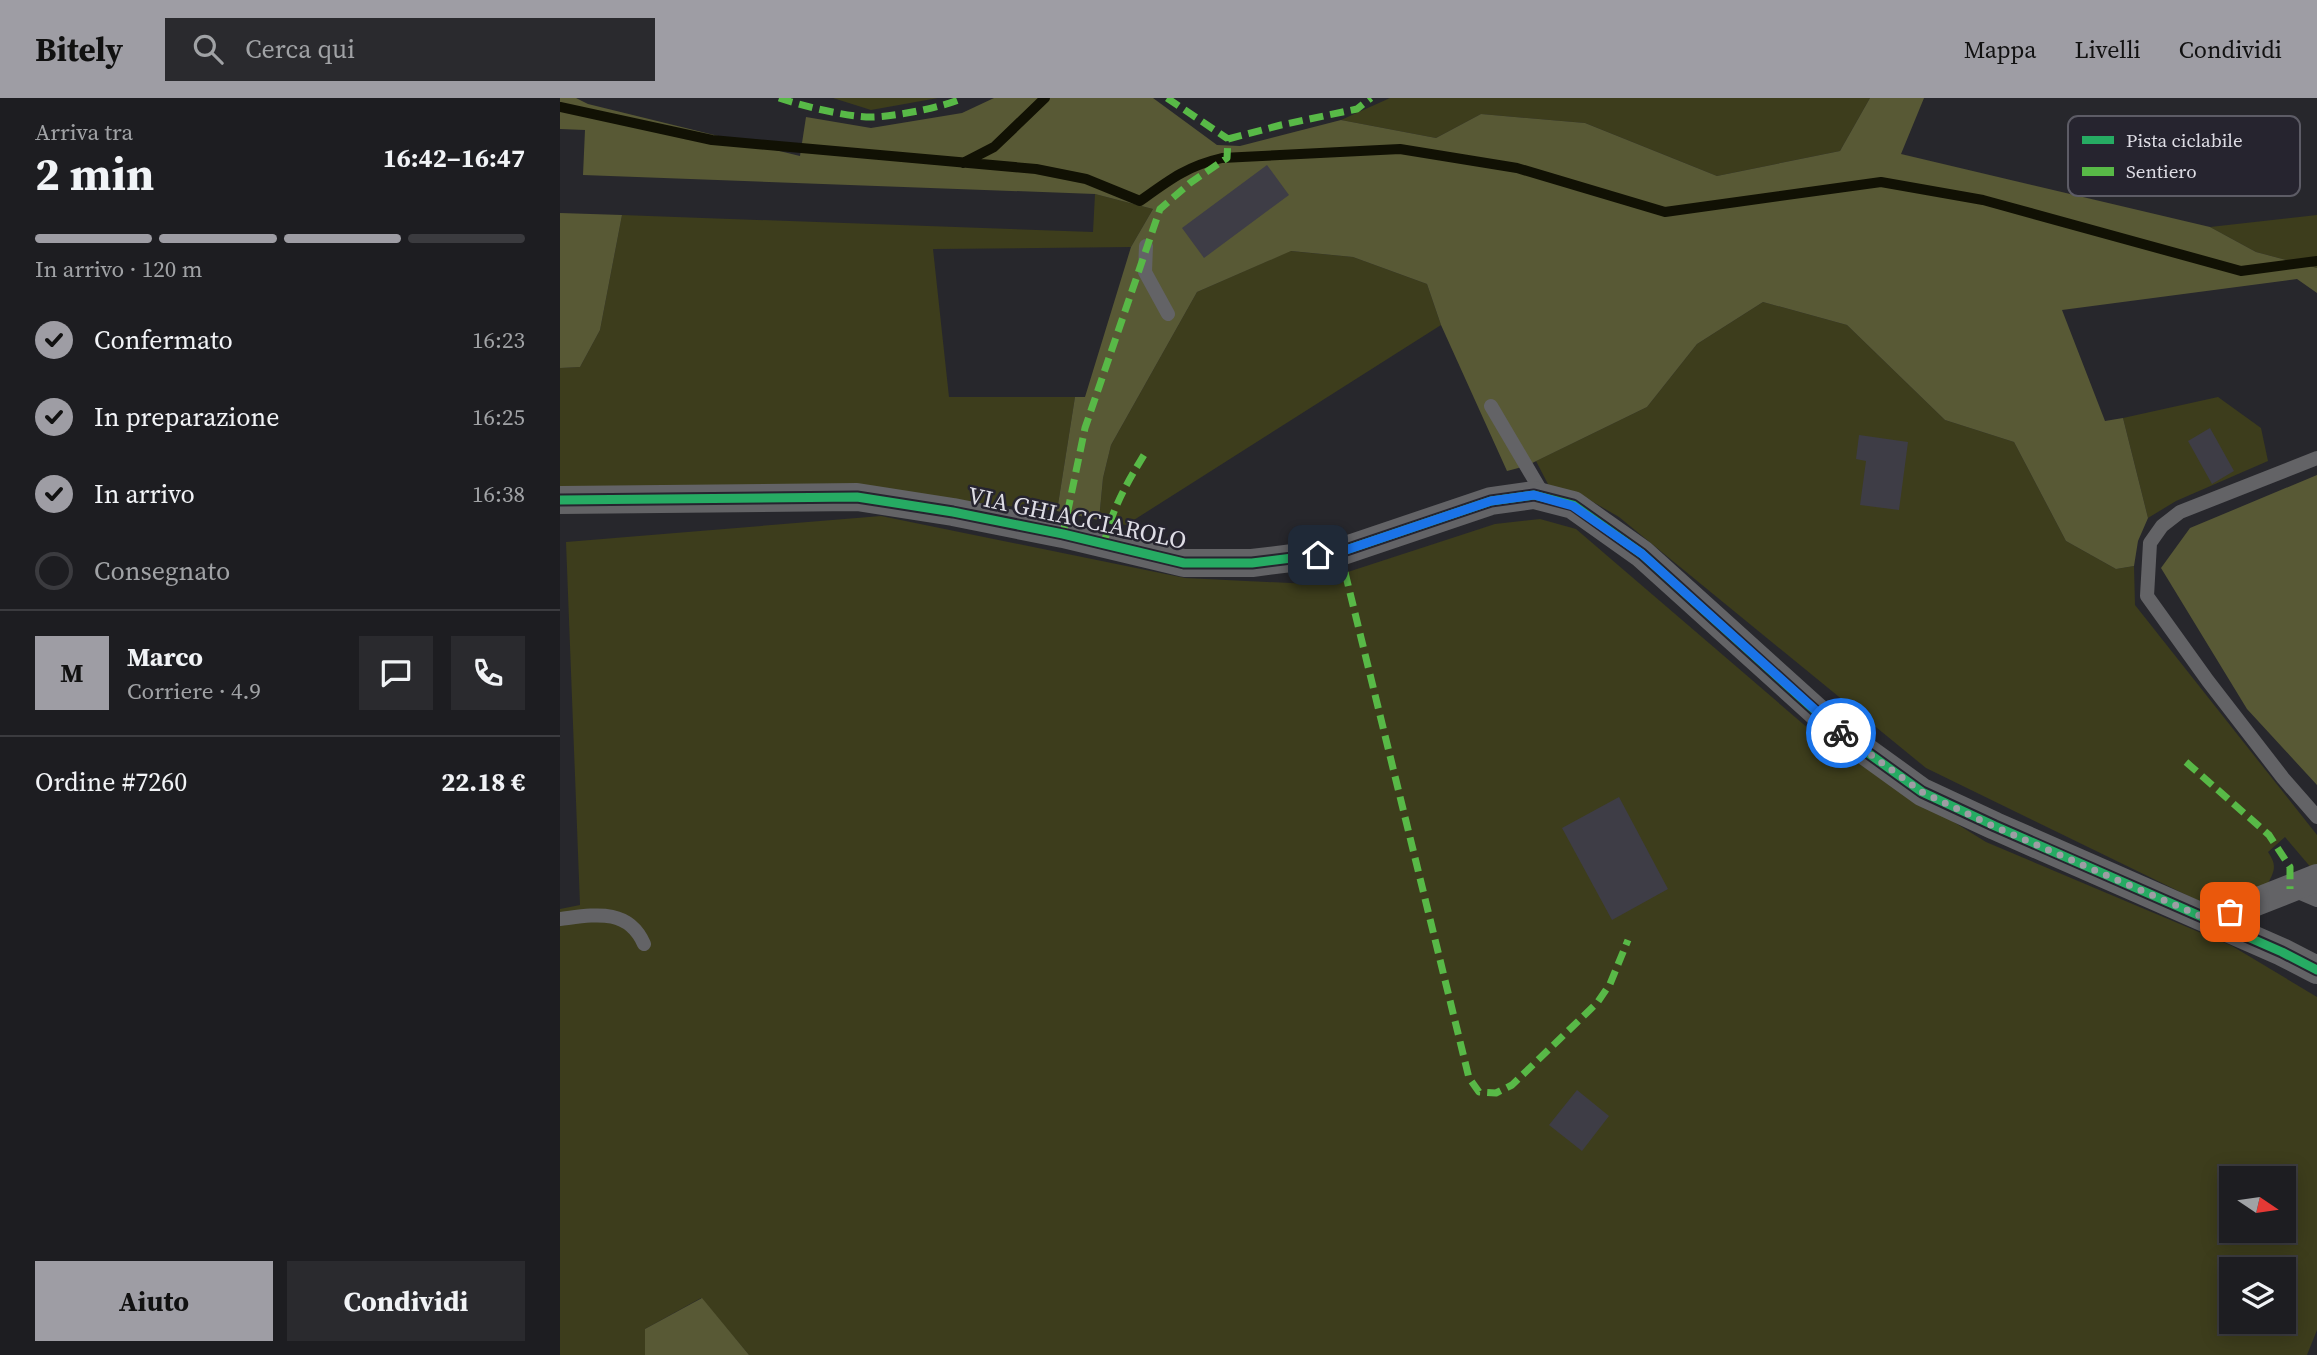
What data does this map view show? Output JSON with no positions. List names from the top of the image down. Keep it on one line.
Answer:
{"streets":{"street":["VIA GHIACCIAROLO"]},"legend":["Pista ciclabile","Sentiero"],"north":"right","page":{"header":"Bitely","search":"Cerca qui","nav":["Mappa","Livelli","Condividi"],"heading":["2 min","Arriva tra","16:42–16:47"],"panel":["Marco","Corriere · 4.9","Ordine #7260","22.18 €"],"bar":"In arrivo · 120 m","list":[["Confermato","16:23"],["In preparazione","16:25"],["In arrivo","16:38"],"Consegnato"],"round":"M","buttons":["Aiuto","Condividi"]}}
